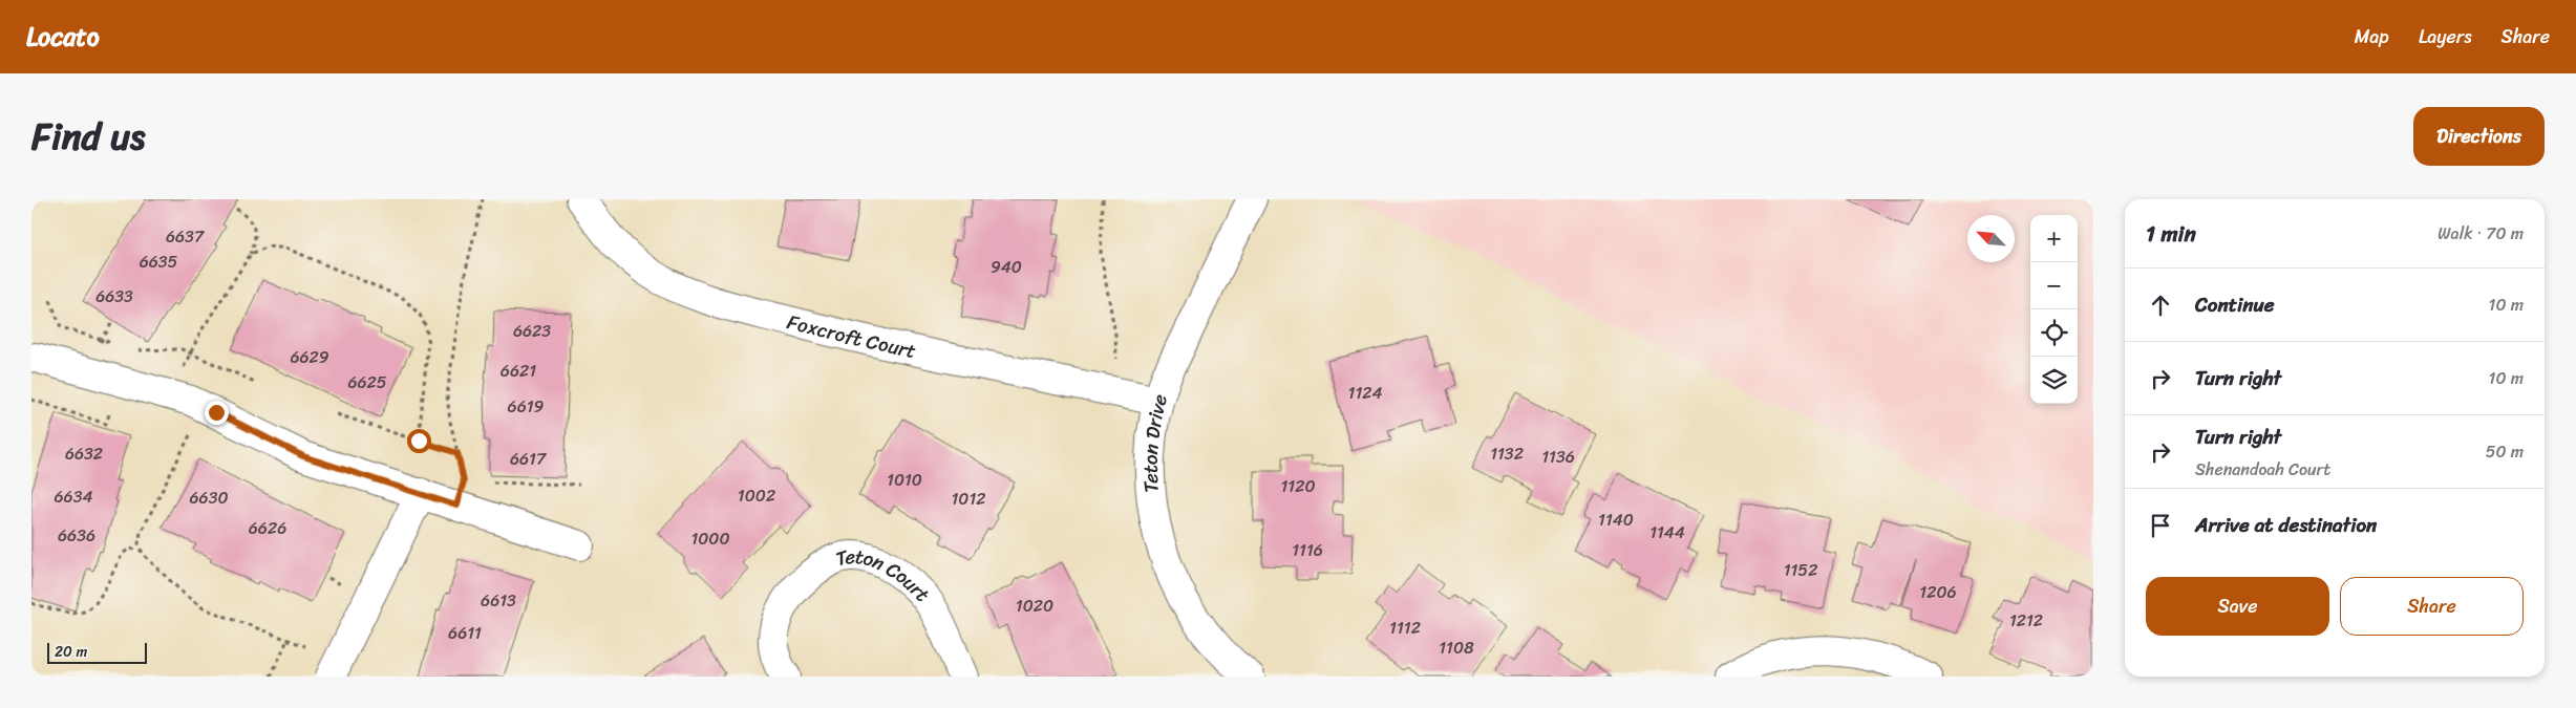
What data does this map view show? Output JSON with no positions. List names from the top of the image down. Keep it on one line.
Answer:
{"streets":{"street":["Foxcroft Court","Teton Drive","Teton Court"]},"crossings":[["Foxcroft Court","Teton Drive"]],"house_numbers":["6637","6635","940","6633","6623","6629","6621","6625","1124","6619","6632","1132","1136","6617","1010","1120","1002","6634","6630","1012","1140","6626","1144","6636","1000","1116","1152","1206","6613","1020","1212","1112","6611","1108"],"scale_bar":"20 m","north":"top left","page":{"header":"Locato","nav":["Map","Layers","Share"],"title":"Find us","buttons":["Directions",["Save","Share"]],"heading":["1 min","Walk · 70 m"],"map_buttons":["+","−"],"list":[["Continue","10 m"],["Turn right","10 m"],["Turn right","Shenandoah Court","50 m"],"Arrive at destination"],"scale":"20 m"}}
